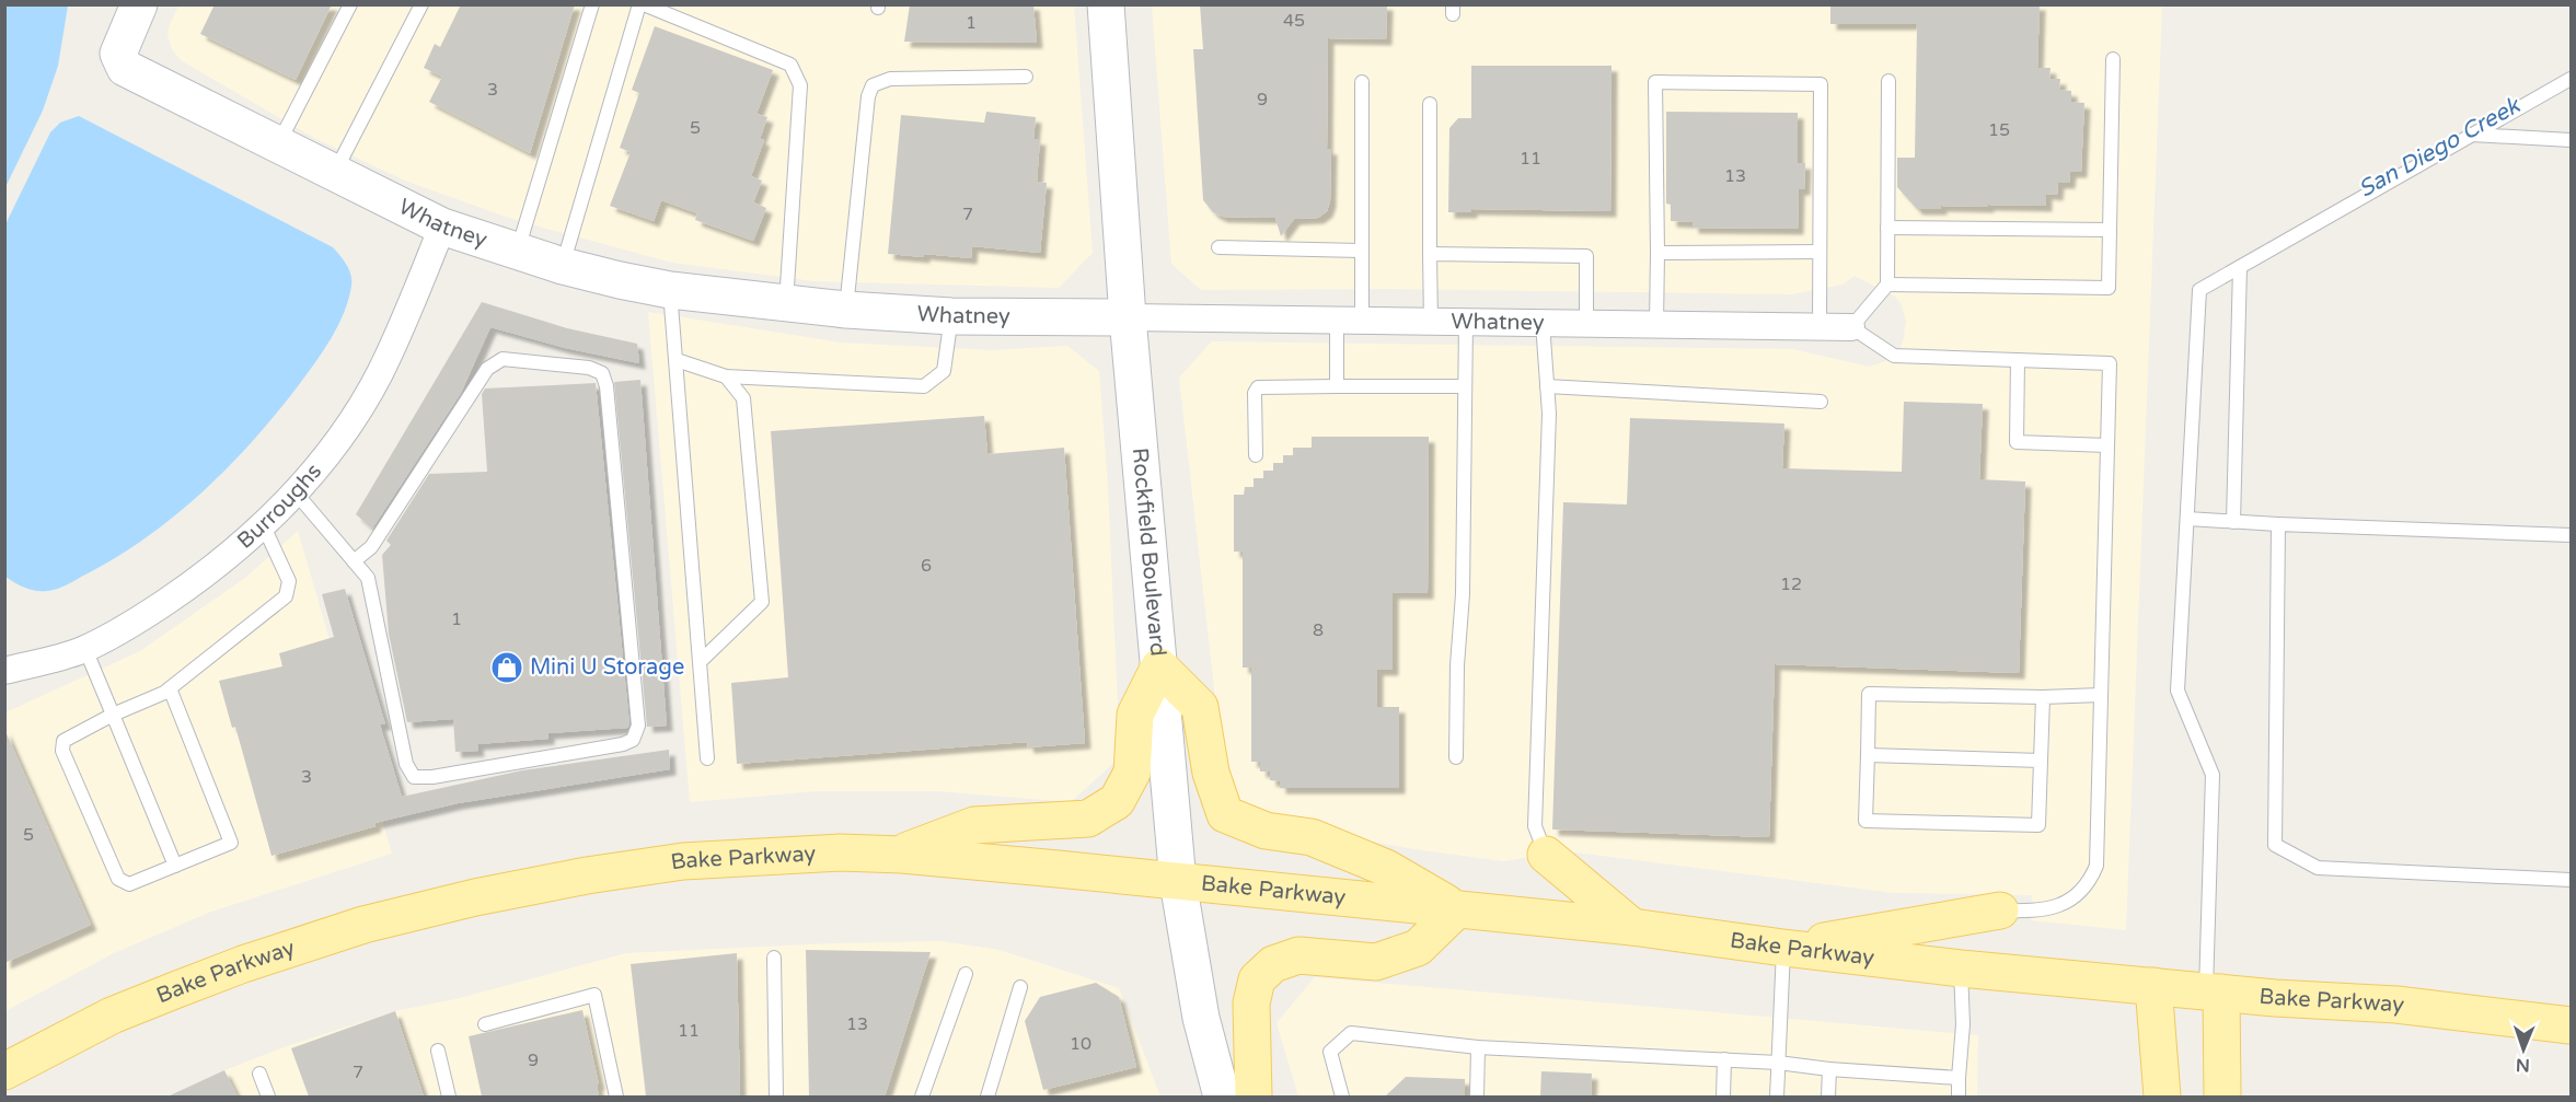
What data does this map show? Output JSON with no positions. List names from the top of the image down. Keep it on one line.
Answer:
{"streets":{"main road":["Bake Parkway"],"street":["Whatney","Burroughs","Rockfield Boulevard"]},"crossings":[["Whatney","Burroughs"],["Whatney","Rockfield Boulevard"],["Rockfield Boulevard","Bake Parkway"]],"water":["San Diego Creek"],"places":{"shop":["Mini U Storage"]},"house_numbers":["45","1","3","9","5","15","11","13","7","6","12","1","8","3","5","13","11","10","9","7"],"north":"bottom"}
